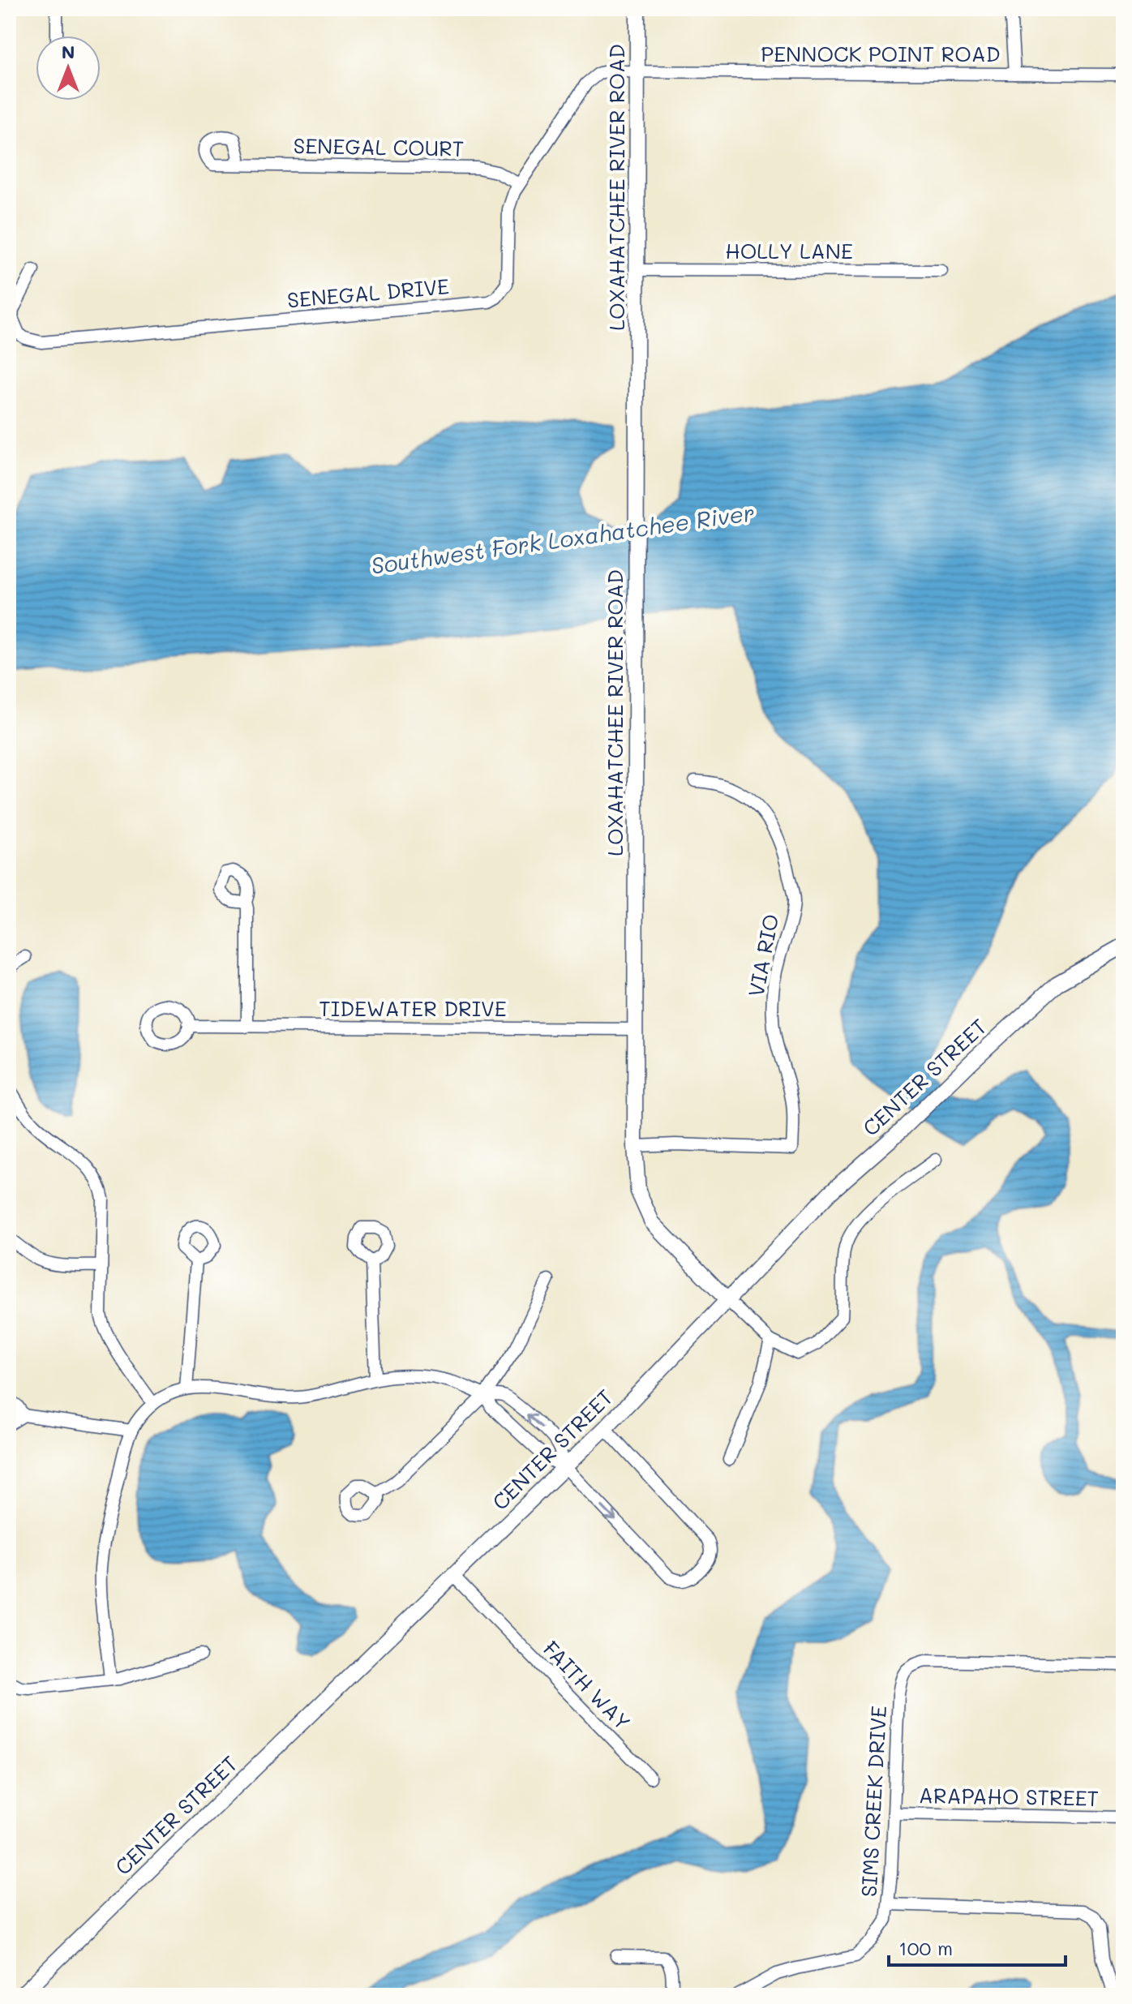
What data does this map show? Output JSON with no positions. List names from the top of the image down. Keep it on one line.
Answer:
{"streets":{"street":["PENNOCK POINT ROAD","SENEGAL COURT","LOXAHATCHEE RIVER ROAD","HOLLY LANE","SENEGAL DRIVE","VIA RIO","TIDEWATER DRIVE","CENTER STREET","FAITH WAY","ARAPAHO STREET","SIMS CREEK DRIVE"]},"crossings":[["PENNOCK POINT ROAD","LOXAHATCHEE RIVER ROAD"],["PENNOCK POINT ROAD","SENEGAL DRIVE"],["SENEGAL COURT","SENEGAL DRIVE"],["LOXAHATCHEE RIVER ROAD","HOLLY LANE"],["LOXAHATCHEE RIVER ROAD","SENEGAL DRIVE"],["LOXAHATCHEE RIVER ROAD","VIA RIO"],["LOXAHATCHEE RIVER ROAD","TIDEWATER DRIVE"],["LOXAHATCHEE RIVER ROAD","CENTER STREET"],["CENTER STREET","FAITH WAY"],["ARAPAHO STREET","SIMS CREEK DRIVE"]],"water":["Southwest Fork Loxahatchee River"],"scale_bar":"100 m","north":"top"}
